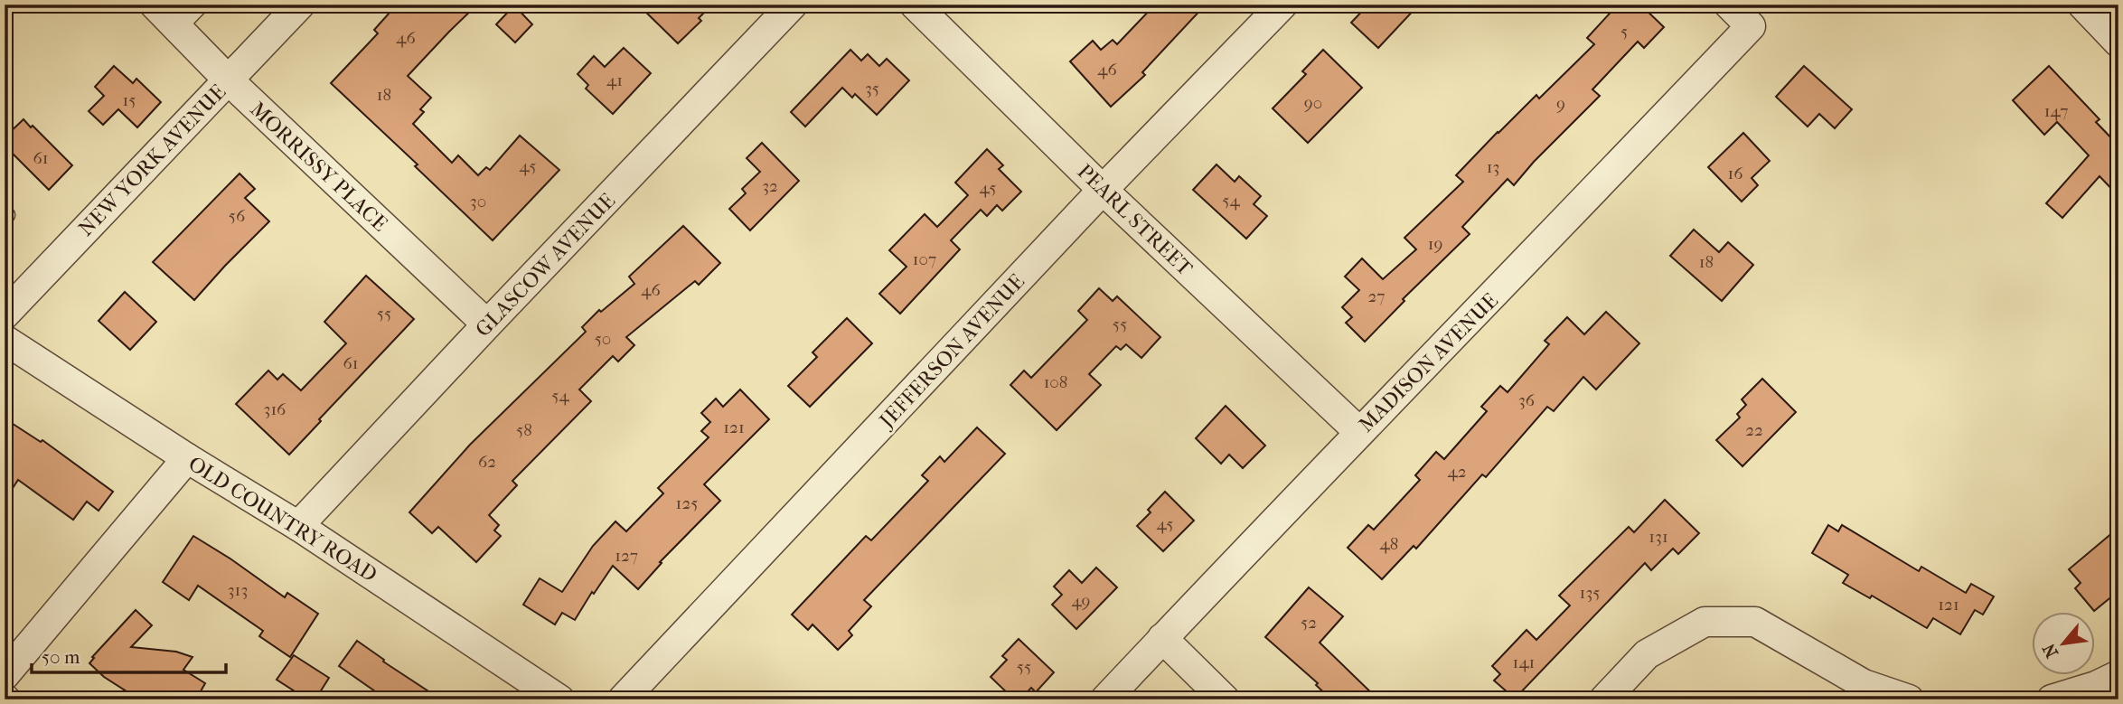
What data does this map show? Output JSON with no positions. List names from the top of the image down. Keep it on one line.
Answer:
{"streets":{"street":["NEW YORK AVENUE","MORRISSY PLACE","PEARL STREET","GLASCOW AVENUE","JEFFERSON AVENUE","MADISON AVENUE","OLD COUNTRY ROAD"]},"crossings":[["NEW YORK AVENUE","MORRISSY PLACE"],["MORRISSY PLACE","GLASCOW AVENUE"],["PEARL STREET","JEFFERSON AVENUE"],["PEARL STREET","MADISON AVENUE"],["GLASCOW AVENUE","OLD COUNTRY ROAD"]],"house_numbers":["5","46","46","41","35","18","15","90","9","147","61","45","13","16","32","45","54","30","56","19","107","18","46","27","55","55","50","61","108","54","36","316","121","58","22","62","42","125","45","131","48","127","313","135","49","121","52","141","55"],"scale_bar":"50 m","north":"bottom left"}
